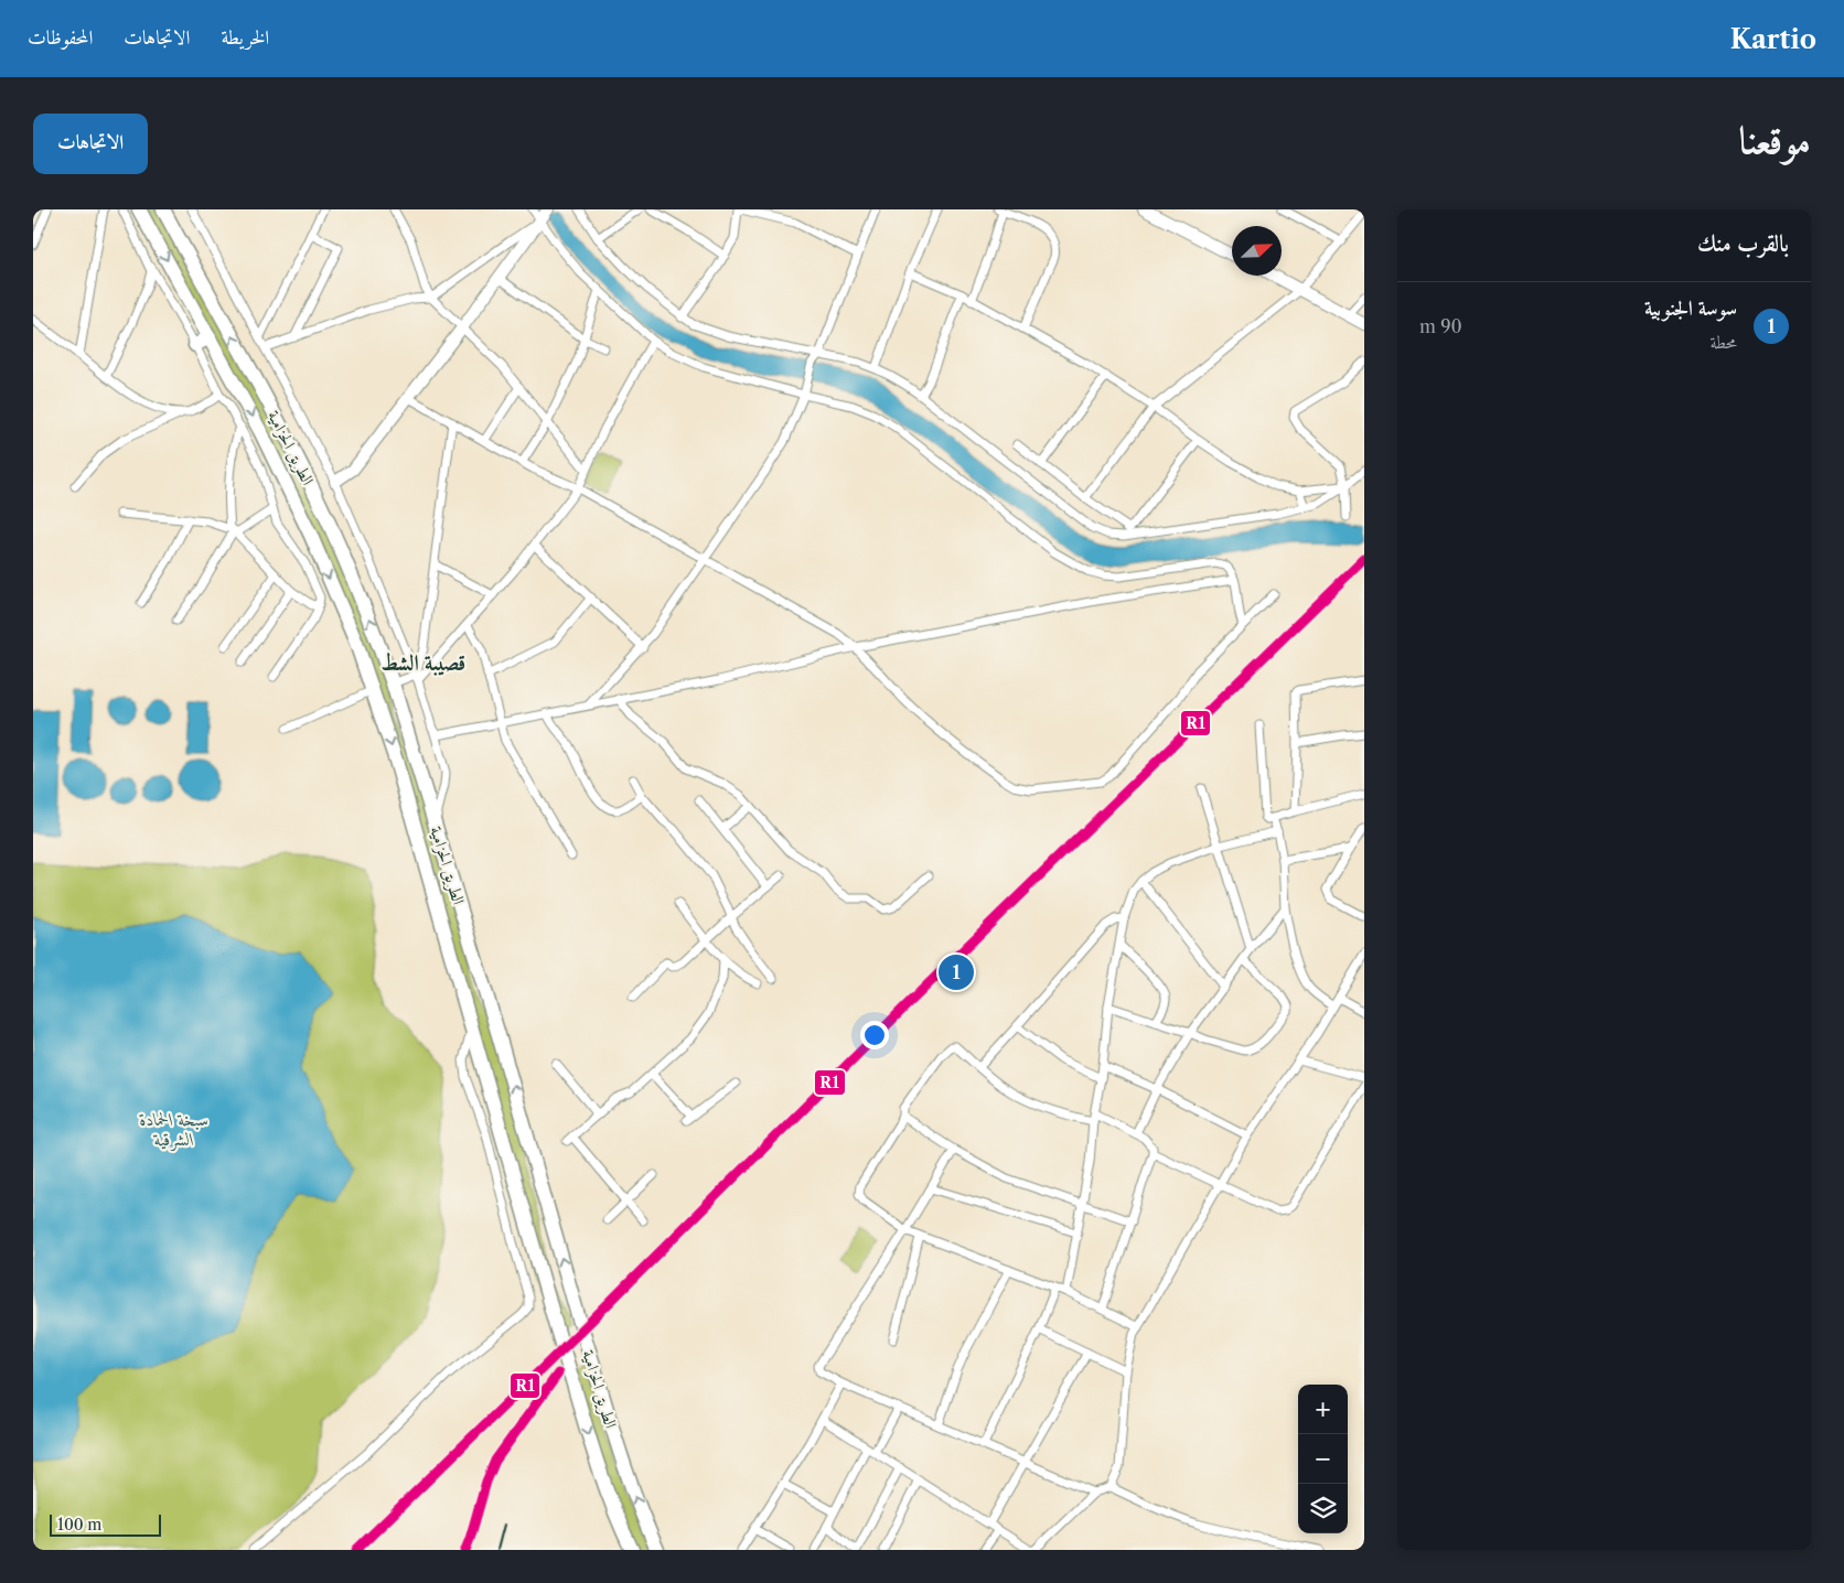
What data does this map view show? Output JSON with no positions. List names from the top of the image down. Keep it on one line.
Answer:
{"streets":{"highway":["الطريق الحزامية"]},"districts":["قصيبة الشط"],"water":["سبخة الحمادة الشرقية"],"lines":["transit line R1"],"scale_bar":"100 m","north":"top right","page":{"header":"Kartio","nav":["الخريطة","الاتجاهات","المحفوظات"],"title":"موقعنا","buttons":"الاتجاهات","heading":"بالقرب منك","list":[{"mark":"1","name":"سوسة الجنوبية","note":"محطة","value":"90 m"}],"pins":"1","map_buttons":["+","−"],"scale":"100 m"}}
